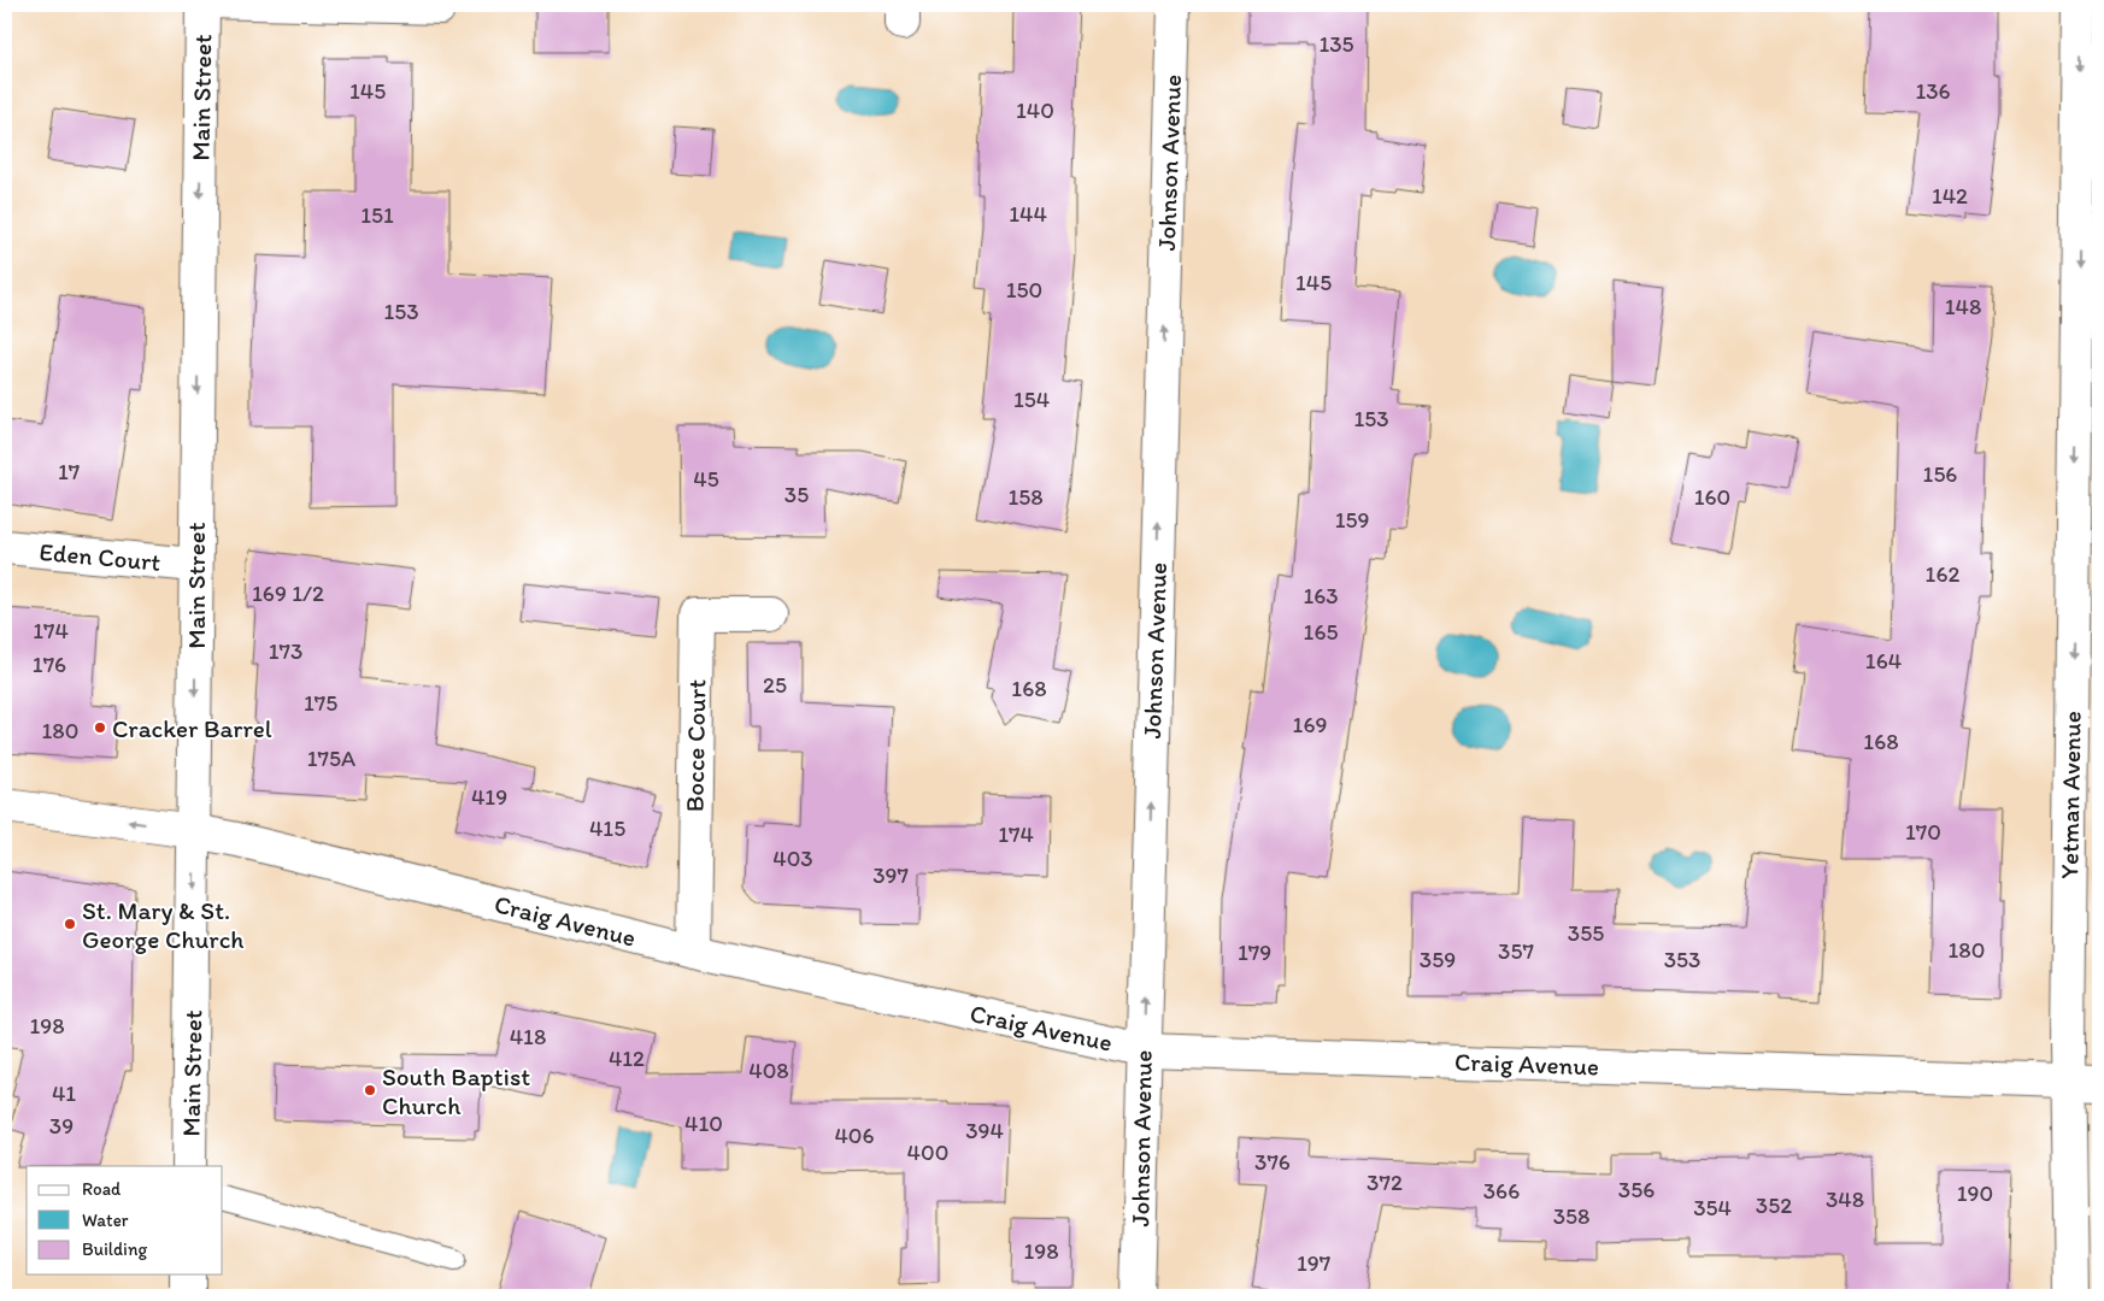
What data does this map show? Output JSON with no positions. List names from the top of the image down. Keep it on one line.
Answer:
{"streets":{"street":["Main Street","Johnson Avenue","Eden Court","Bocce Court","Yetman Avenue","Craig Avenue"]},"crossings":[["Main Street","Eden Court"],["Main Street","Craig Avenue"],["Johnson Avenue","Craig Avenue"],["Bocce Court","Craig Avenue"],["Yetman Avenue","Craig Avenue"]],"one_way":["Main Street","Johnson Avenue","Yetman Avenue"],"places":["Cracker Barrel","St. Mary & St. George Church","South Baptist Church"],"house_numbers":["135","145","136","140","142","144","151","145","150","148","153","154","153","17","156","45","35","158","160","159","162","169 1/2","163","174","165","173","164","176","25","168","175","169","180","168","175A","419","415","170","174","403","397","355","180","357","179","359","353","198","418","412","408","41","410","39","394","406","400","376","372","356","366","190","348","352","354","358","198","197"],"legend":["Road","Water","Building"]}
